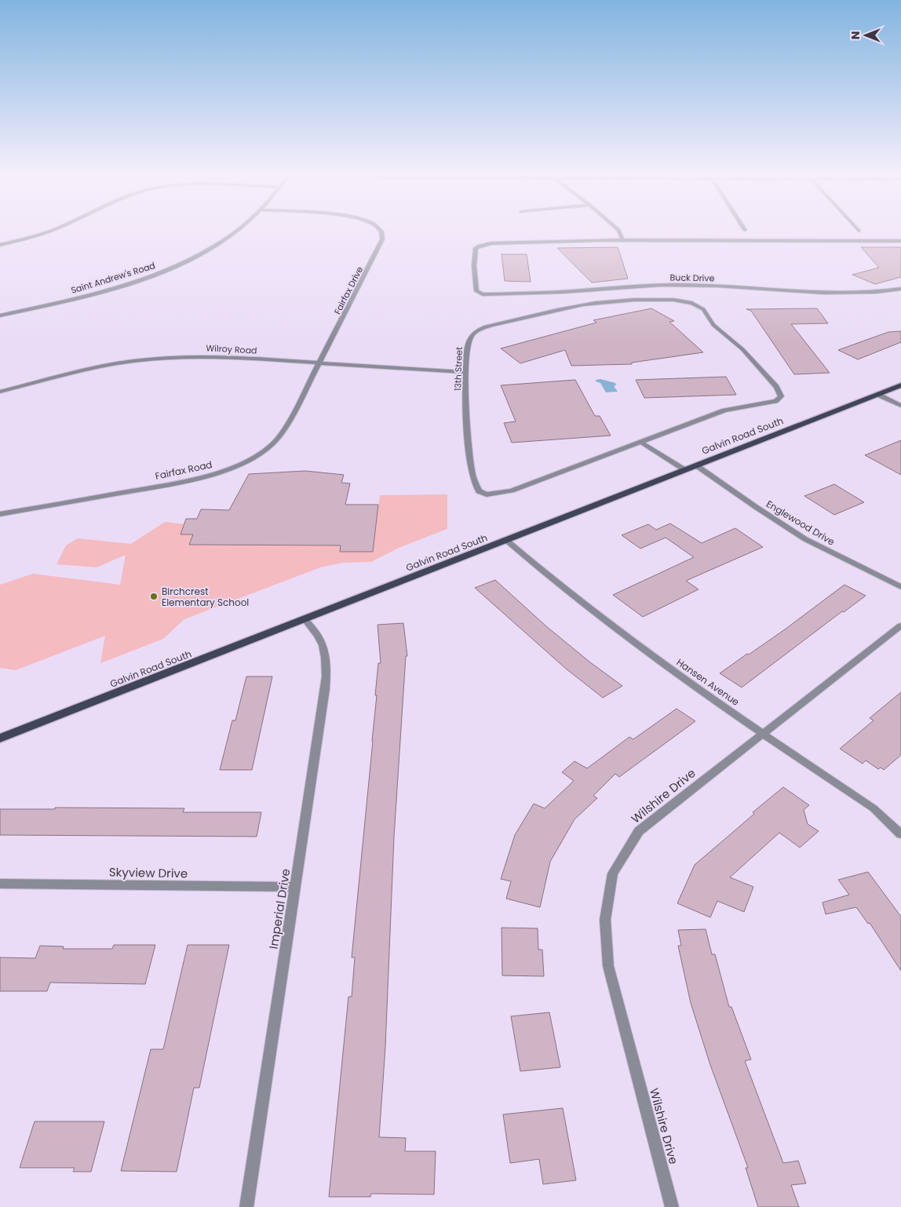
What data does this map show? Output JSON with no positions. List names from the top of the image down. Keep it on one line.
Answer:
{"streets":{"main road":["Galvin Road South"],"street":["Saint Andrew's Road","Buck Drive","Fairfax Drive","Wilroy Road","13th Street","Fairfax Road","Englewood Drive","Hansen Avenue","Wilshire Drive","Skyview Drive","Imperial Drive"]},"crossings":[["Fairfax Drive","Wilroy Road"],["Fairfax Drive","Fairfax Road"],["Wilroy Road","13th Street"],["Wilroy Road","Fairfax Road"],["Galvin Road South","Englewood Drive"],["Galvin Road South","Hansen Avenue"],["Galvin Road South","Imperial Drive"],["Hansen Avenue","Wilshire Drive"],["Skyview Drive","Imperial Drive"]],"places":["Birchcrest Elementary School"],"north":"left"}
